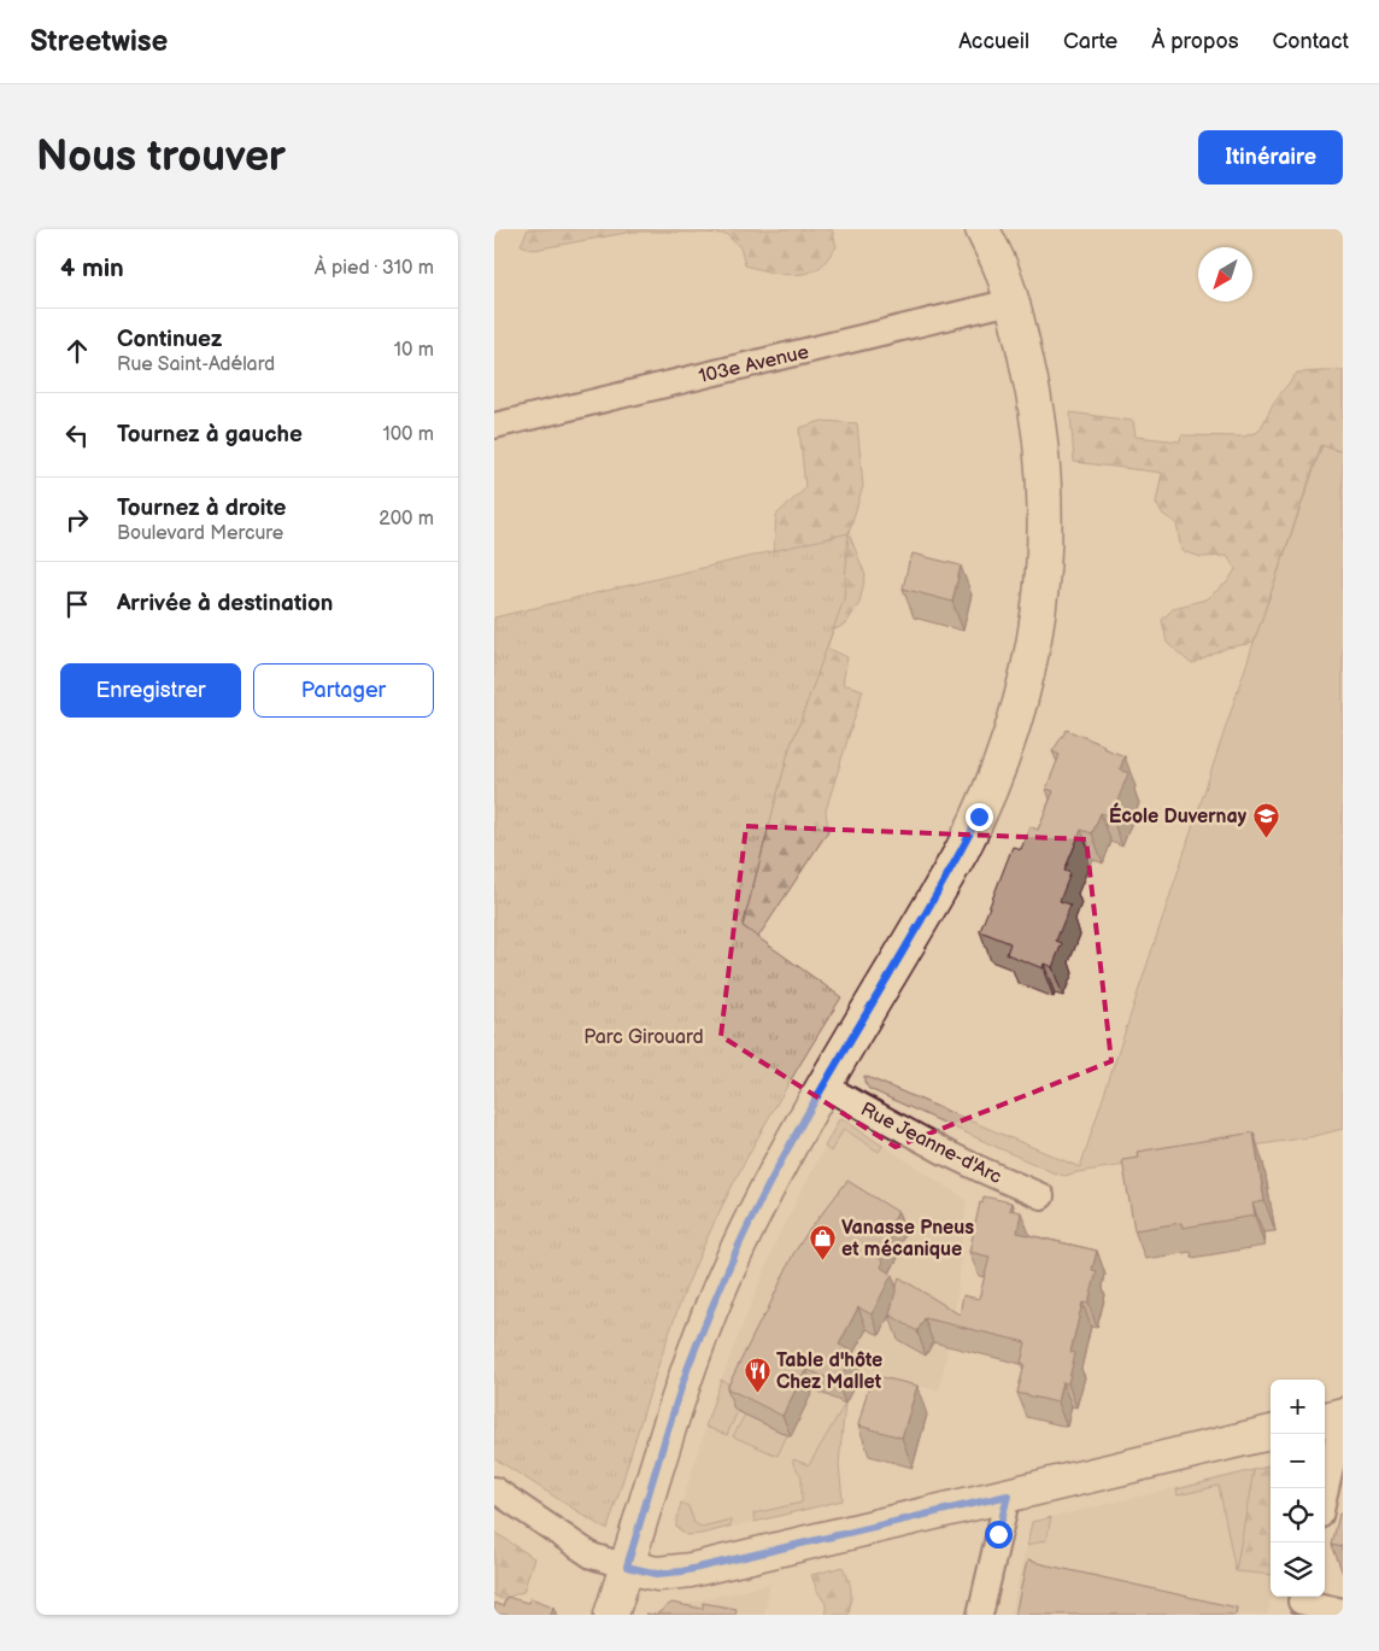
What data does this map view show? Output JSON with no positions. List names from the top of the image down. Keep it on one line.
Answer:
{"streets":{"street":["103e Avenue","Rue Jeanne-d'Arc"]},"parks":["Parc Girouard"],"places":{"school or university":["École Duvernay"],"shop":["Vanasse Pneus et mécanique"],"restaurant":["Table d'hôte Chez Mallet"]},"north":"bottom left","page":{"header":"Streetwise","nav":["Accueil","Carte","À propos","Contact"],"buttons":["Itinéraire",["Enregistrer","Partager"]],"title":"Nous trouver","heading":["4 min","À pied · 310 m"],"list":[["Continuez","Rue Saint-Adélard","10 m"],["Tournez à gauche","100 m"],["Tournez à droite","Boulevard Mercure","200 m"],"Arrivée à destination"],"map_buttons":["+","−"]}}
